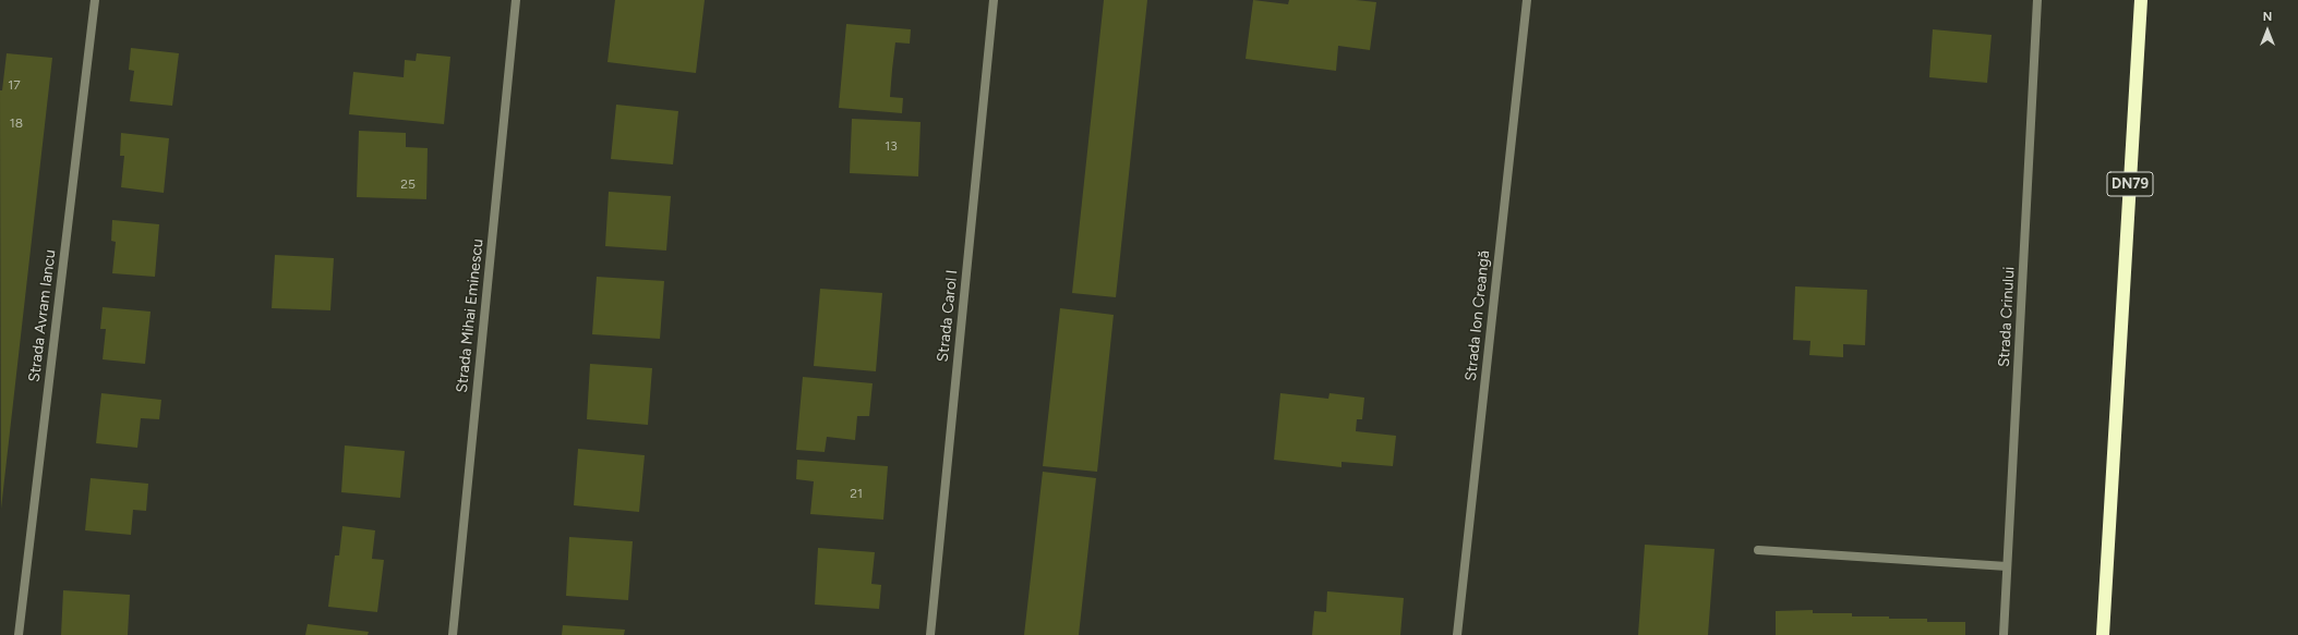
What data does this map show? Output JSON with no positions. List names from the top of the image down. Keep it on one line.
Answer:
{"streets":{"highway":["DN79"],"street":["Strada Avram Iancu","Strada Mihai Eminescu","Strada Carol I","Strada Ion Creangă","Strada Crinului"]},"house_numbers":["17","18","13","25","21"],"north":"top"}
